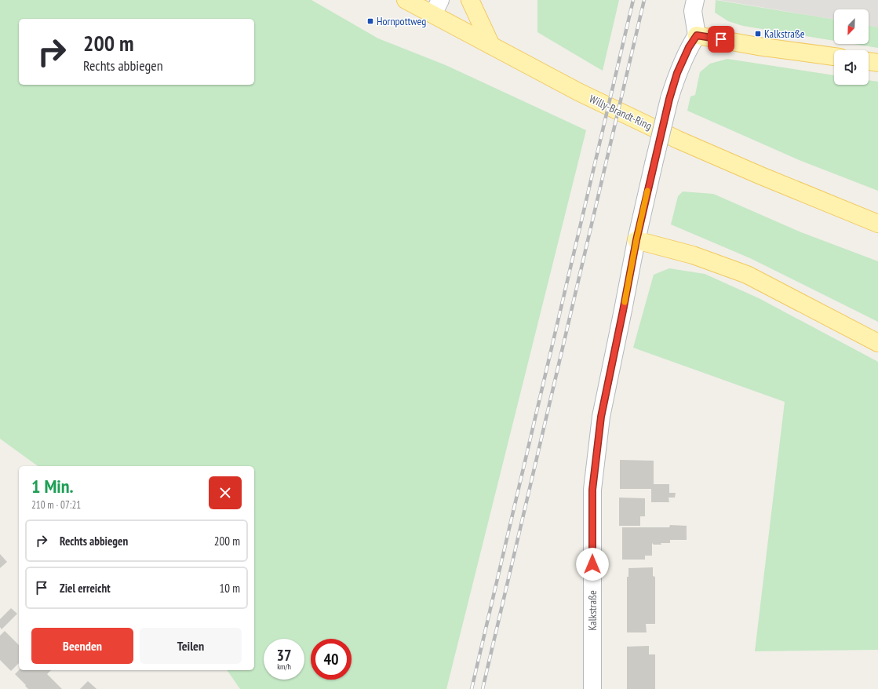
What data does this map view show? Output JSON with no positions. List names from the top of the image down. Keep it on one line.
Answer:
{"streets":{"main road":["Willy-Brandt-Ring"],"street":["Kalkstraße"]},"places":{"transit":["Hornpottweg","Kalkstraße"]},"north":"bottom left","page":{"turn":["200 m","Rechts abbiegen"],"heading":["1 Min.","210 m · 07:21"],"list":[{"name":"Rechts abbiegen","value":"200 m"},{"name":"Ziel erreicht","value":"10 m"}],"buttons":["Beenden","Teilen"],"speed":"37 km/h","limit":"40"}}
